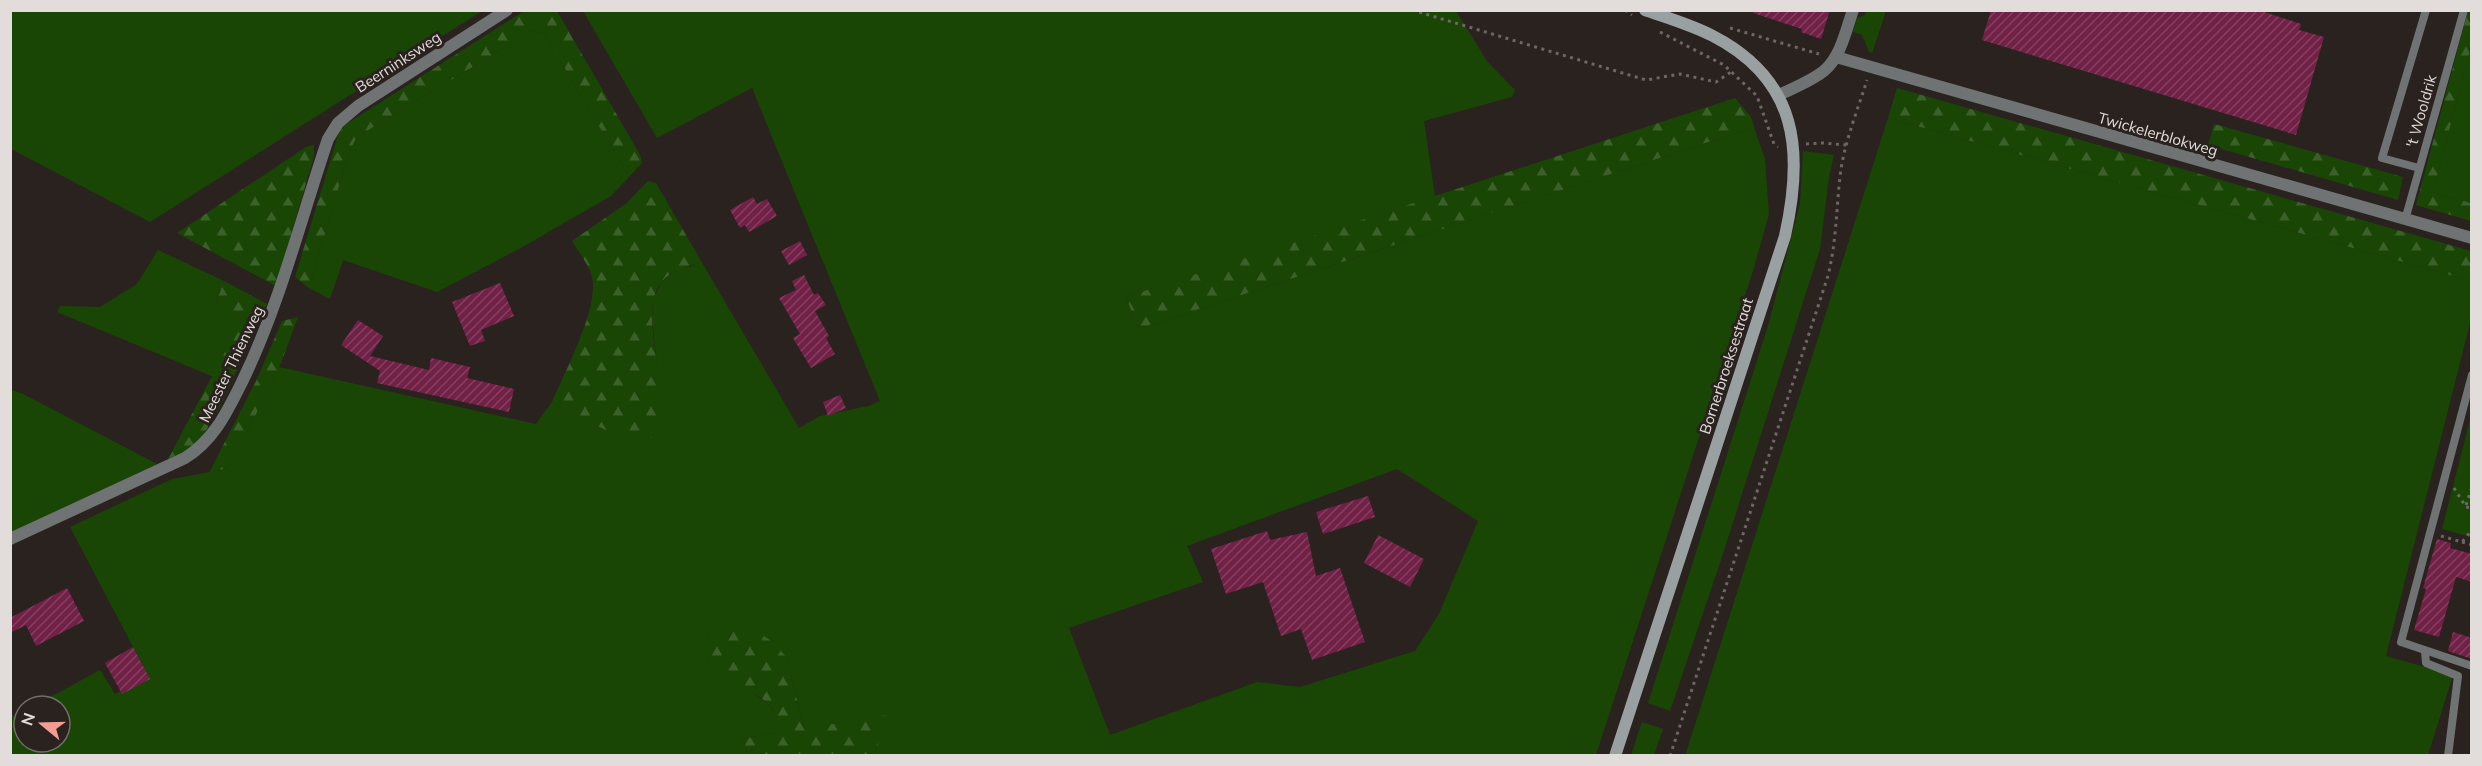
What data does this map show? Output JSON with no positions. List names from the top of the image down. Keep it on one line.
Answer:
{"streets":{"main road":["Bornerbroeksestraat"],"street":["Beerninksweg","Twickelerblokweg","Meester Thienweg"],"lane":["'t Wooldrik"]},"crossings":[["Beerninksweg","Meester Thienweg"],["'t Wooldrik","Twickelerblokweg"]],"north":"left"}
